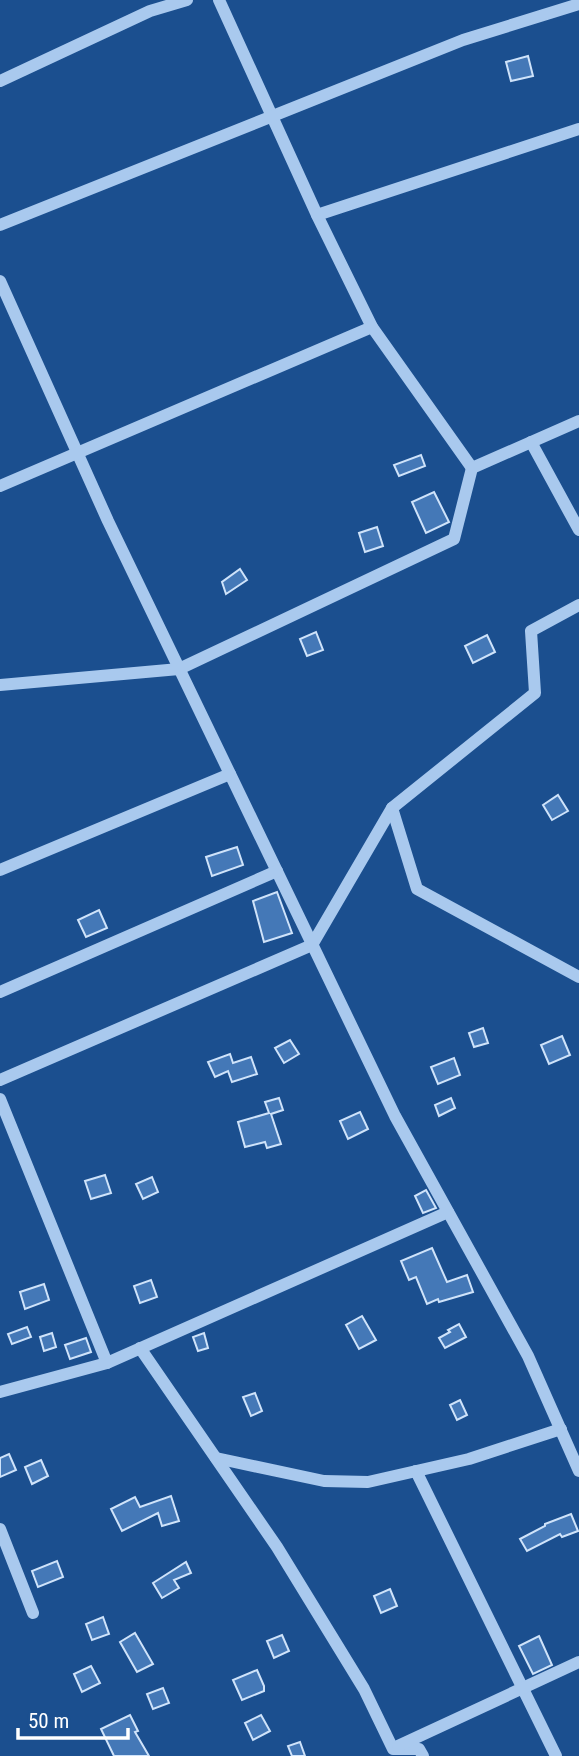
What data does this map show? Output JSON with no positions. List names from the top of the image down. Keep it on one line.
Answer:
{"scale_bar":"50 m"}
